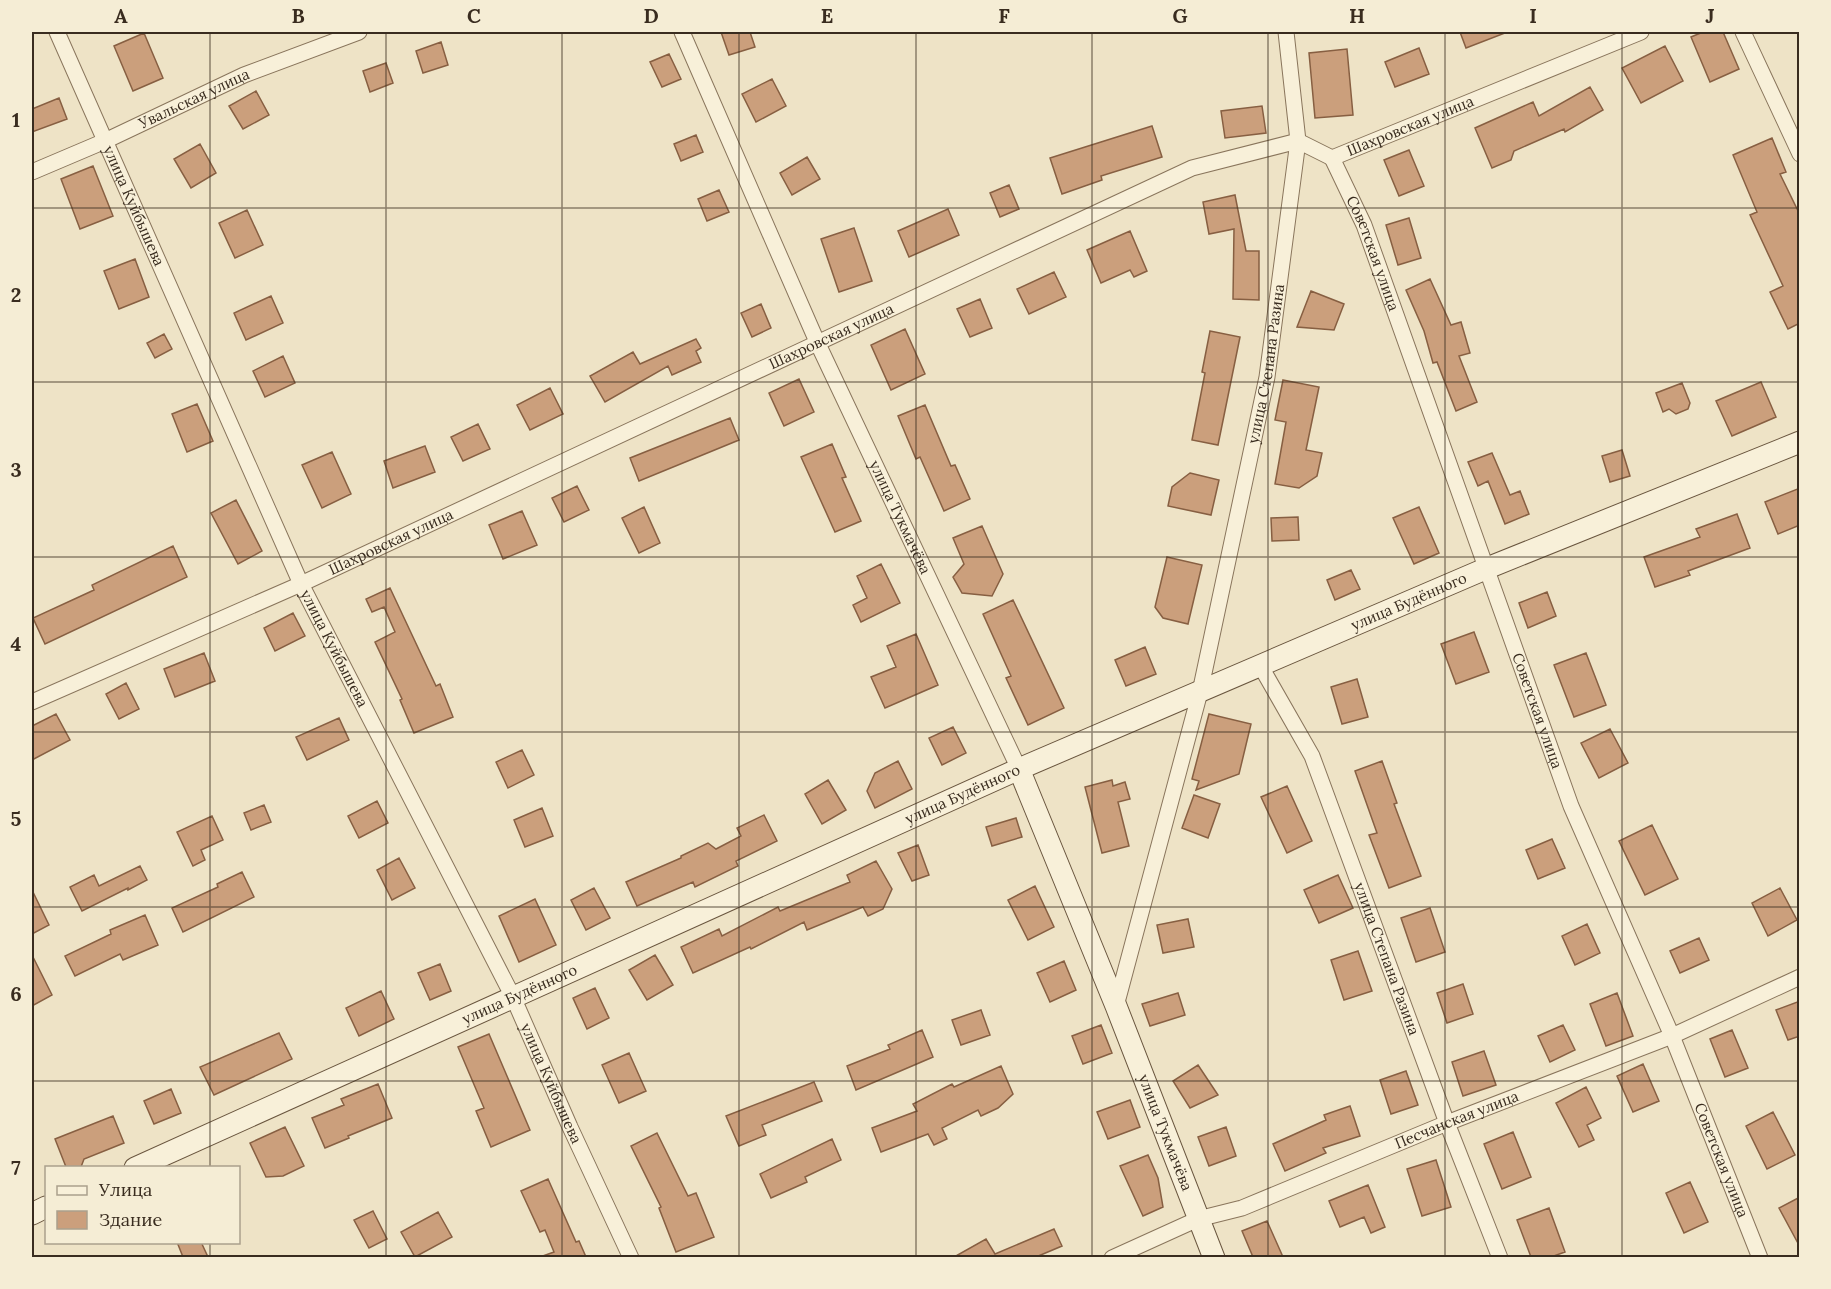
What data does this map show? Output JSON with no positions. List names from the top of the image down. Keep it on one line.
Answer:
{"streets":{"street":["Увальская улица","Шахровская улица","улица Куйбышева","Советская улица","улица Степана Разина","улица Тукмачёва","улица Будённого","Песчанская улица"]},"crossings":[["Увальская улица","улица Куйбышева"],["Шахровская улица","улица Куйбышева"],["Шахровская улица","Советская улица"],["Шахровская улица","улица Степана Разина"],["Шахровская улица","улица Тукмачёва"],["улица Куйбышева","улица Будённого"],["Советская улица","улица Будённого"],["Советская улица","Песчанская улица"],["улица Степана Разина","улица Будённого"],["улица Степана Разина","Песчанская улица"],["улица Тукмачёва","улица Будённого"],["улица Тукмачёва","Песчанская улица"]],"legend":["Улица","Здание"],"grid":{"columns":["A","B","C","D","E","F","G","H","I","J"],"rows":["1","2","3","4","5","6","7"]}}
